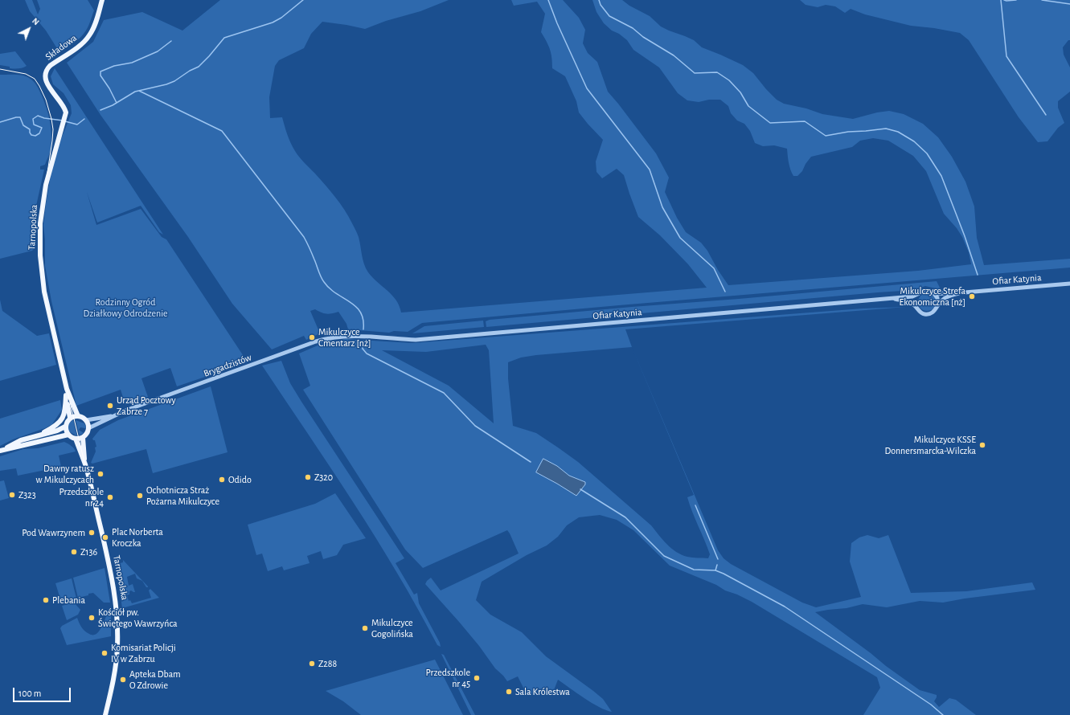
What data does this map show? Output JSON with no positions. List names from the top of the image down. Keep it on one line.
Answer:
{"streets":{"main road":["Składowa","Tarnopolska"],"street":["Ofiar Katynia","Brygadzistów"]},"crossings":[["Składowa","Tarnopolska"],["Tarnopolska","Brygadzistów"],["Ofiar Katynia","Brygadzistów"]],"parks":["Rodzinny Ogród Działkowy Odrodzenie"],"places":["Mikulczyce Strefa Ekonomiczna [nż]","Mikulczyce Cmentarz [nż]","Urząd Pocztowy Zabrze 7","Mikulczyce KSSE Donnersmarcka-Wilczka","Dawny ratusz w Mikulczycach","Z320","Odido","Z323","Ochotnicza Straż Pożarna Mikulczyce","Przedszkole nr 24","Pod Wawrzynem","Plac Norberta Kroczka","Z136","Plebania","Kościół pw. Świętego Wawrzyńca","Mikulczyce Gogolińska","Komisariat Policji IV w Zabrzu","Z288","Przedszkole nr 45","Apteka Dbam O Zdrowie","Sala Królestwa"],"scale_bar":"100 m","north":"top right"}
